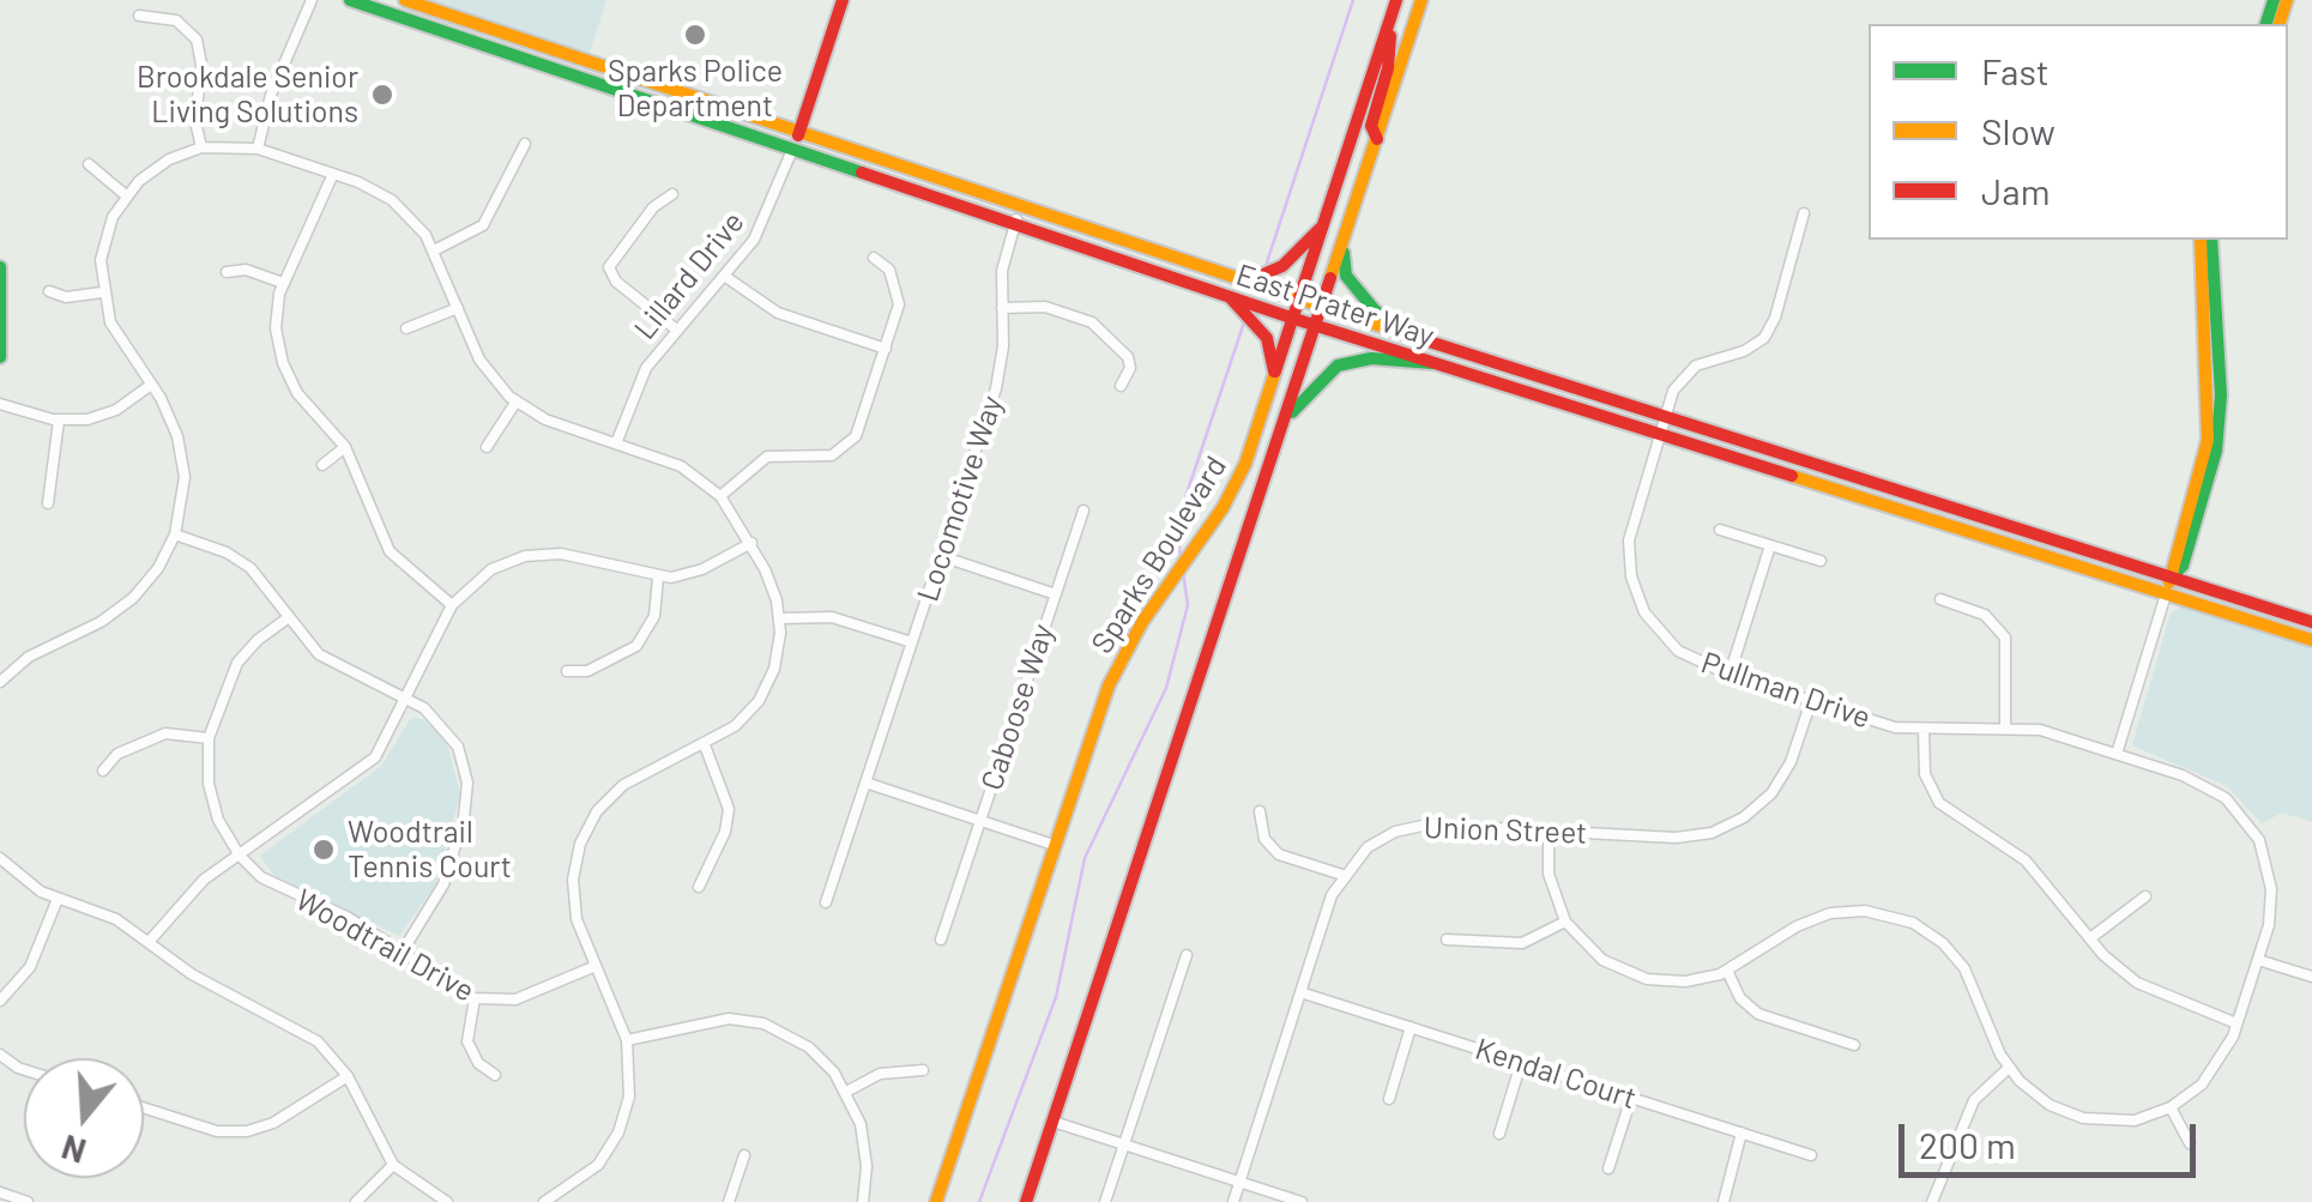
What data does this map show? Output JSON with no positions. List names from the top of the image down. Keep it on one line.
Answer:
{"streets":{"main road":["Lillard Drive","East Prater Way","Sparks Boulevard"],"street":["Locomotive Way","Pullman Drive","Caboose Way","Union Street","Woodtrail Drive","Kendal Court"]},"crossings":[["Lillard Drive","East Prater Way"],["East Prater Way","Locomotive Way"],["East Prater Way","Sparks Boulevard"],["East Prater Way","Pullman Drive"],["Pullman Drive","Union Street"]],"places":["Sparks Police Department","Brookdale Senior Living Solutions","Woodtrail Tennis Court"],"legend":["Fast","Slow","Jam"],"scale_bar":"200 m","north":"bottom"}
